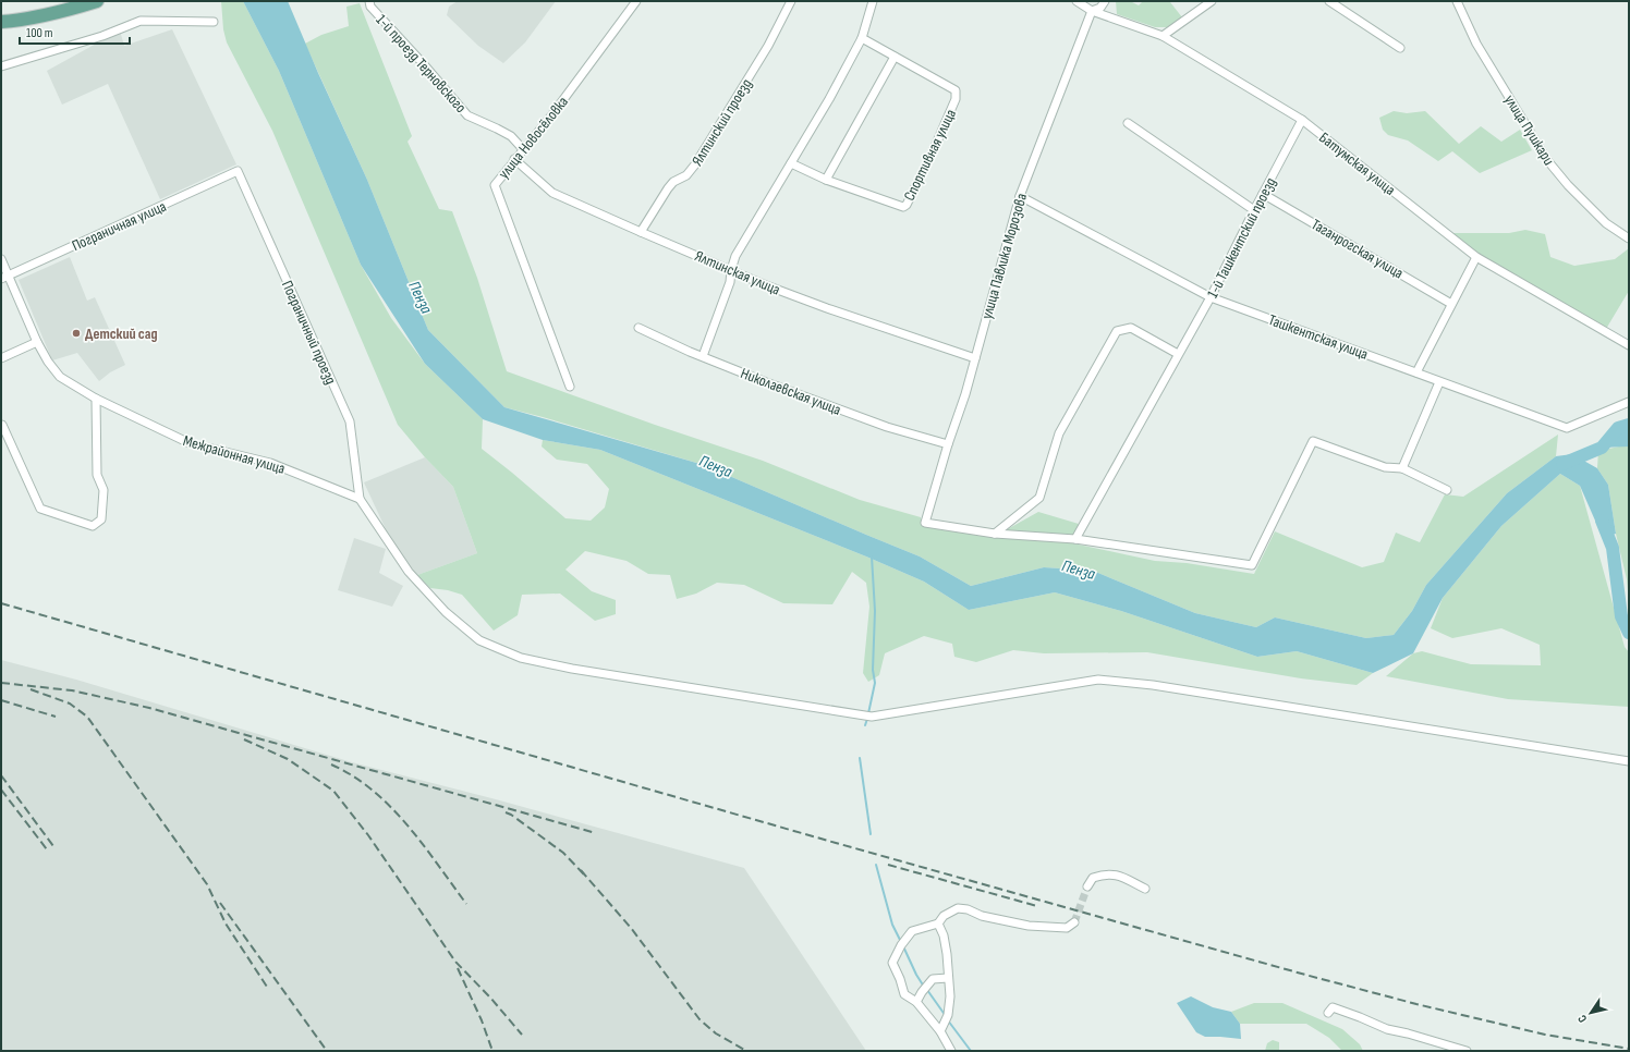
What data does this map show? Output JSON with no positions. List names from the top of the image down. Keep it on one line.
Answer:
{"streets":{"street":["1-й проезд Терновского","Ялтинский проезд","улица Пушкари","улица Новосёловка","Спортивная улица","Батумская улица","Пограничная улица","1-й Ташкентский проезд","Таганрогская улица","улица Павлика Морозова","Ялтинская улица","Пограничный проезд","Ташкентская улица","Николаевская улица","Межрайонная улица"]},"crossings":[["1-й проезд Терновского","улица Новосёловка"],["Ялтинский проезд","Ялтинская улица"],["улица Новосёловка","Ялтинская улица"],["Батумская улица","1-й Ташкентский проезд"],["Батумская улица","улица Павлика Морозова"],["Пограничная улица","Пограничный проезд"],["Пограничная улица","Межрайонная улица"],["1-й Ташкентский проезд","Таганрогская улица"],["1-й Ташкентский проезд","Ташкентская улица"],["улица Павлика Морозова","Ялтинская улица"],["улица Павлика Морозова","Ташкентская улица"],["улица Павлика Морозова","Николаевская улица"],["Пограничный проезд","Межрайонная улица"]],"water":["Пенза"],"places":["Детский сад"],"scale_bar":"100 m","north":"bottom left"}
